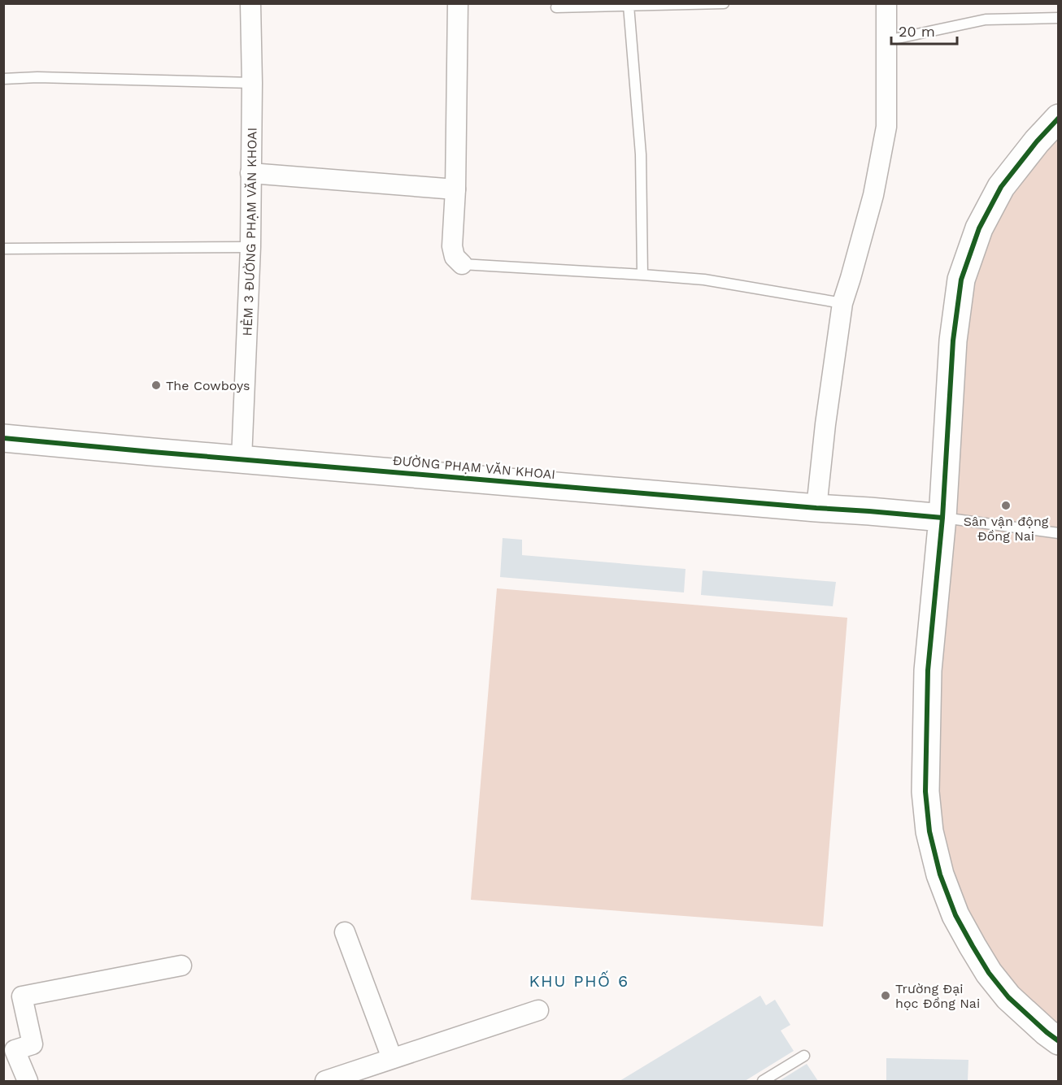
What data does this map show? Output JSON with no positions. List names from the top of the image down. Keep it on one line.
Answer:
{"streets":{"street":["HẺM 3 ĐƯỜNG PHẠM VĂN KHOAI","ĐƯỜNG PHẠM VĂN KHOAI"]},"crossings":[["HẺM 3 ĐƯỜNG PHẠM VĂN KHOAI","ĐƯỜNG PHẠM VĂN KHOAI"]],"districts":["KHU PHỐ 6"],"places":["The Cowboys","Sân vận động Đồng Nai","Trường Đại học Đồng Nai"],"scale_bar":"20 m"}
